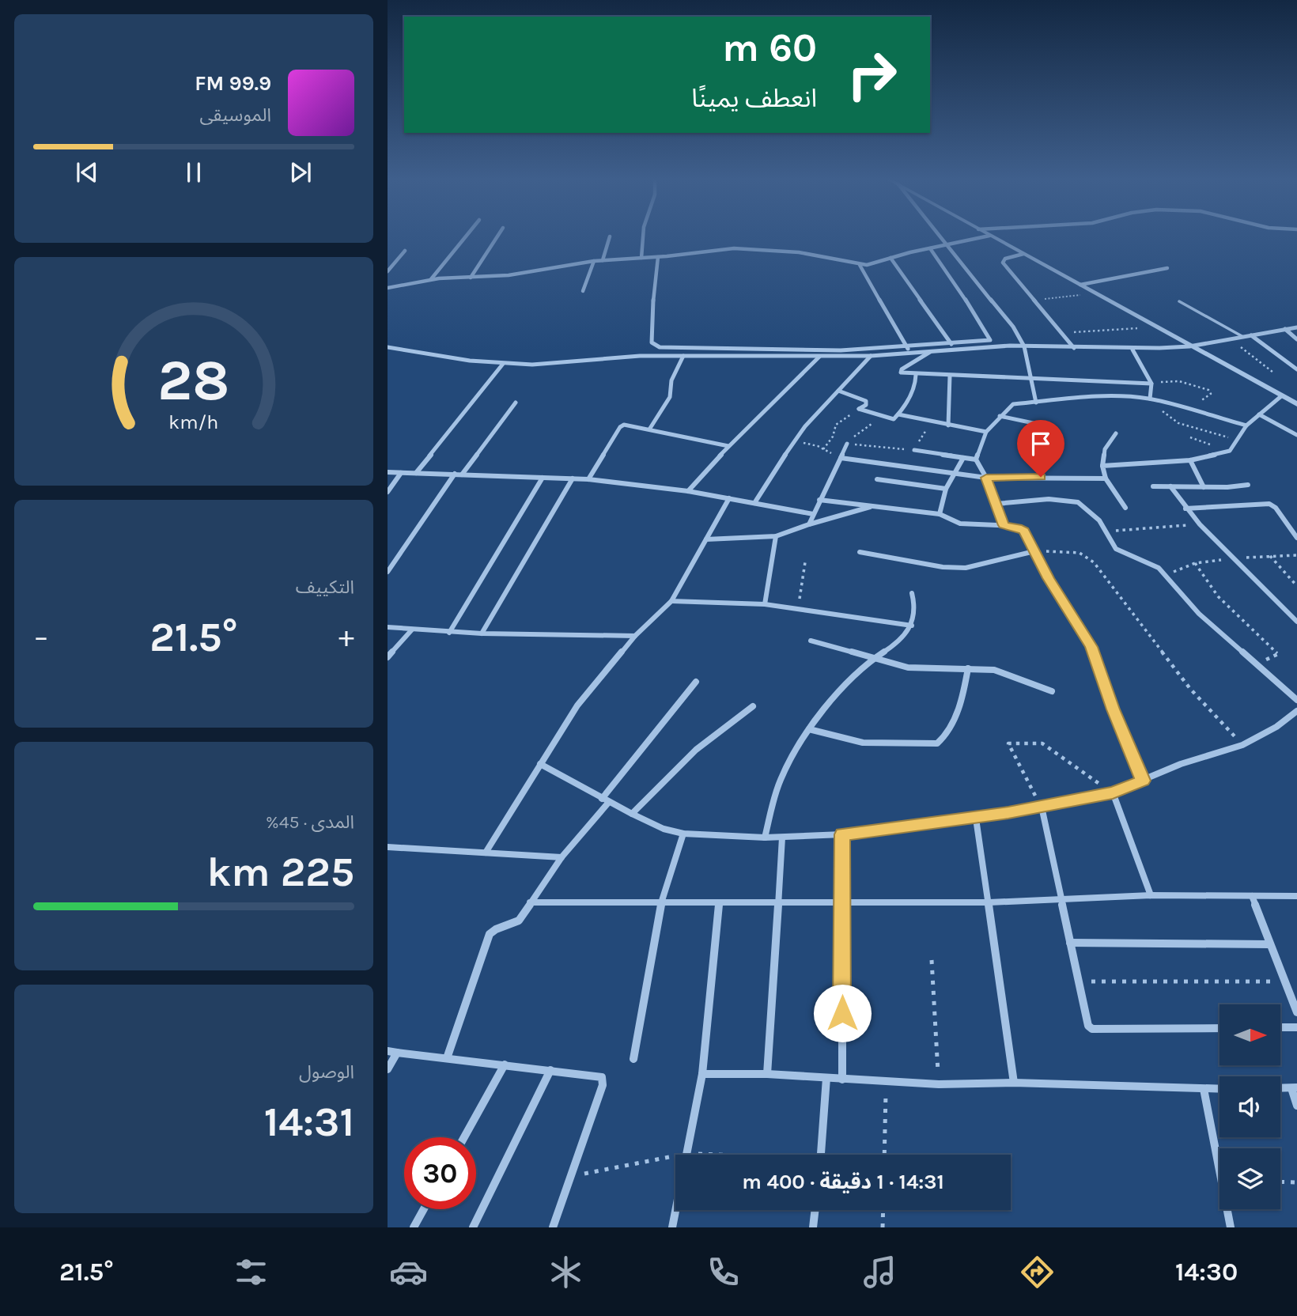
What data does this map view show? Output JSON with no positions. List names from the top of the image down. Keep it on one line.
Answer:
{"north":"right","page":{"turn":["60 m","انعطف يمينًا"],"song":["99.9 FM","الموسيقى"],"tile":["التكييف",["المدى · 45%","225 km"],["الوصول","14:31"]],"heat":["−","21.5°","+"],"limit":"30","trip":"14:31 · 1 دقيقة · 400 m","tabs":["14:30","21.5°"],"gauge":["28","km/h"]}}
